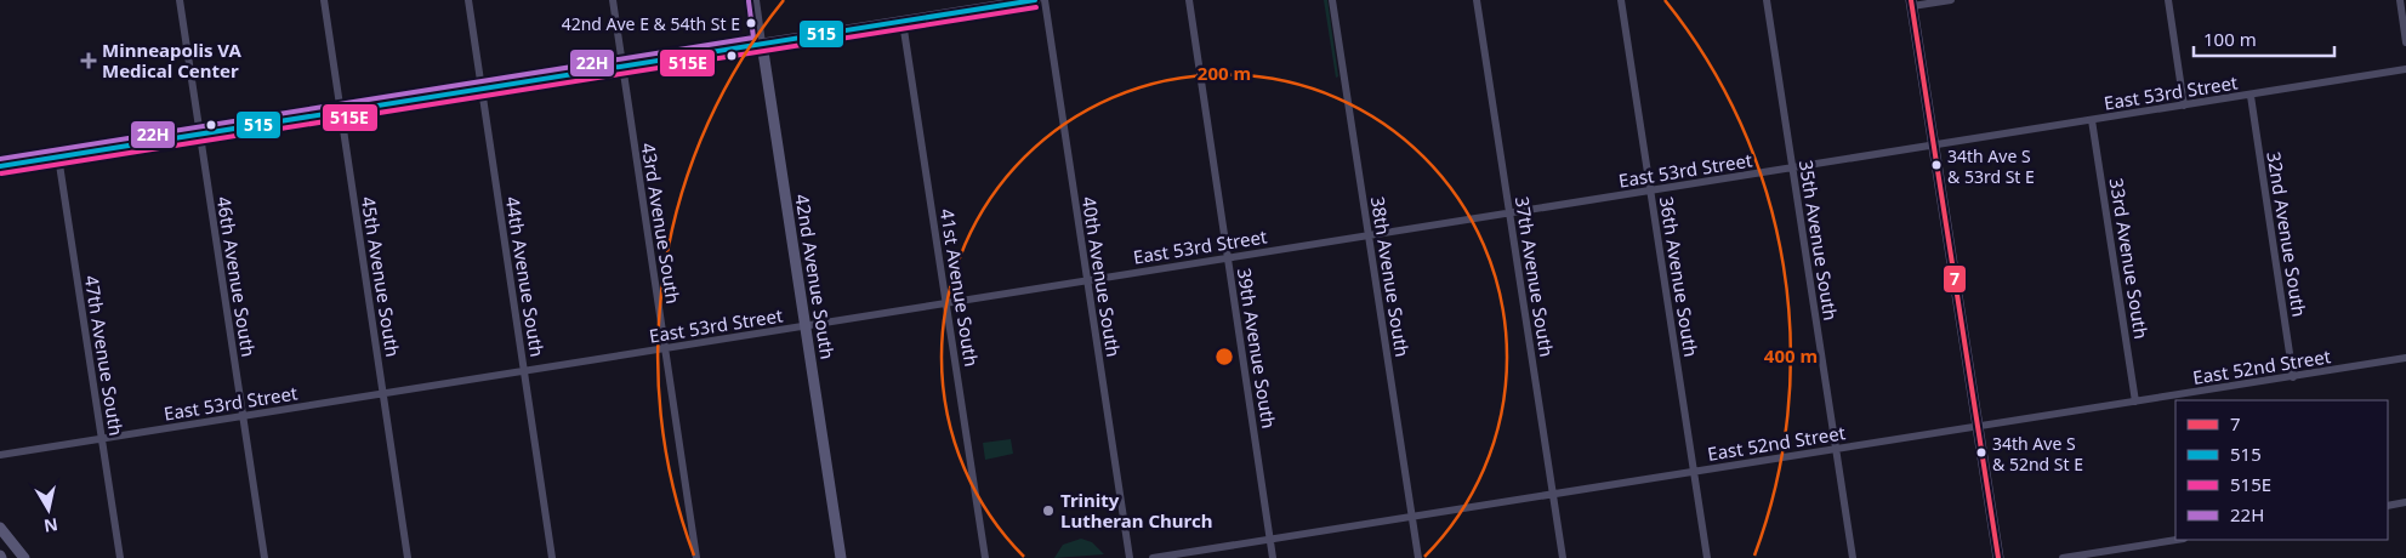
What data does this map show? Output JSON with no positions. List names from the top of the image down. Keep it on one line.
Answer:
{"streets":{"street":["East 53rd Street","43rd Avenue South","32nd Avenue South","35th Avenue South","33rd Avenue South","46th Avenue South","45th Avenue South","44th Avenue South","42nd Avenue South","40th Avenue South","38th Avenue South","37th Avenue South","36th Avenue South","41st Avenue South","39th Avenue South","47th Avenue South","East 52nd Street"]},"crossings":[["East 53rd Street","43rd Avenue South"],["East 53rd Street","32nd Avenue South"],["East 53rd Street","35th Avenue South"],["East 53rd Street","33rd Avenue South"],["East 53rd Street","46th Avenue South"],["East 53rd Street","45th Avenue South"],["East 53rd Street","44th Avenue South"],["East 53rd Street","42nd Avenue South"],["East 53rd Street","40th Avenue South"],["East 53rd Street","38th Avenue South"],["East 53rd Street","37th Avenue South"],["East 53rd Street","36th Avenue South"],["East 53rd Street","41st Avenue South"],["East 53rd Street","39th Avenue South"],["East 53rd Street","47th Avenue South"],["32nd Avenue South","East 52nd Street"],["35th Avenue South","East 52nd Street"],["33rd Avenue South","East 52nd Street"],["38th Avenue South","East 52nd Street"],["37th Avenue South","East 52nd Street"],["36th Avenue South","East 52nd Street"],["39th Avenue South","East 52nd Street"]],"places":{"other":["42nd Ave E & 54th St E","34th Ave S & 53rd St E","34th Ave S & 52nd St E","Trinity Lutheran Church"],"health":["Minneapolis VA Medical Center"]},"lines":["transit line 7","transit line 515","transit line 22H","transit line 515E"],"legend":["7","515","515E","22H"],"scale_bar":"100 m","north":"bottom","rings":["200 m","400 m"]}
